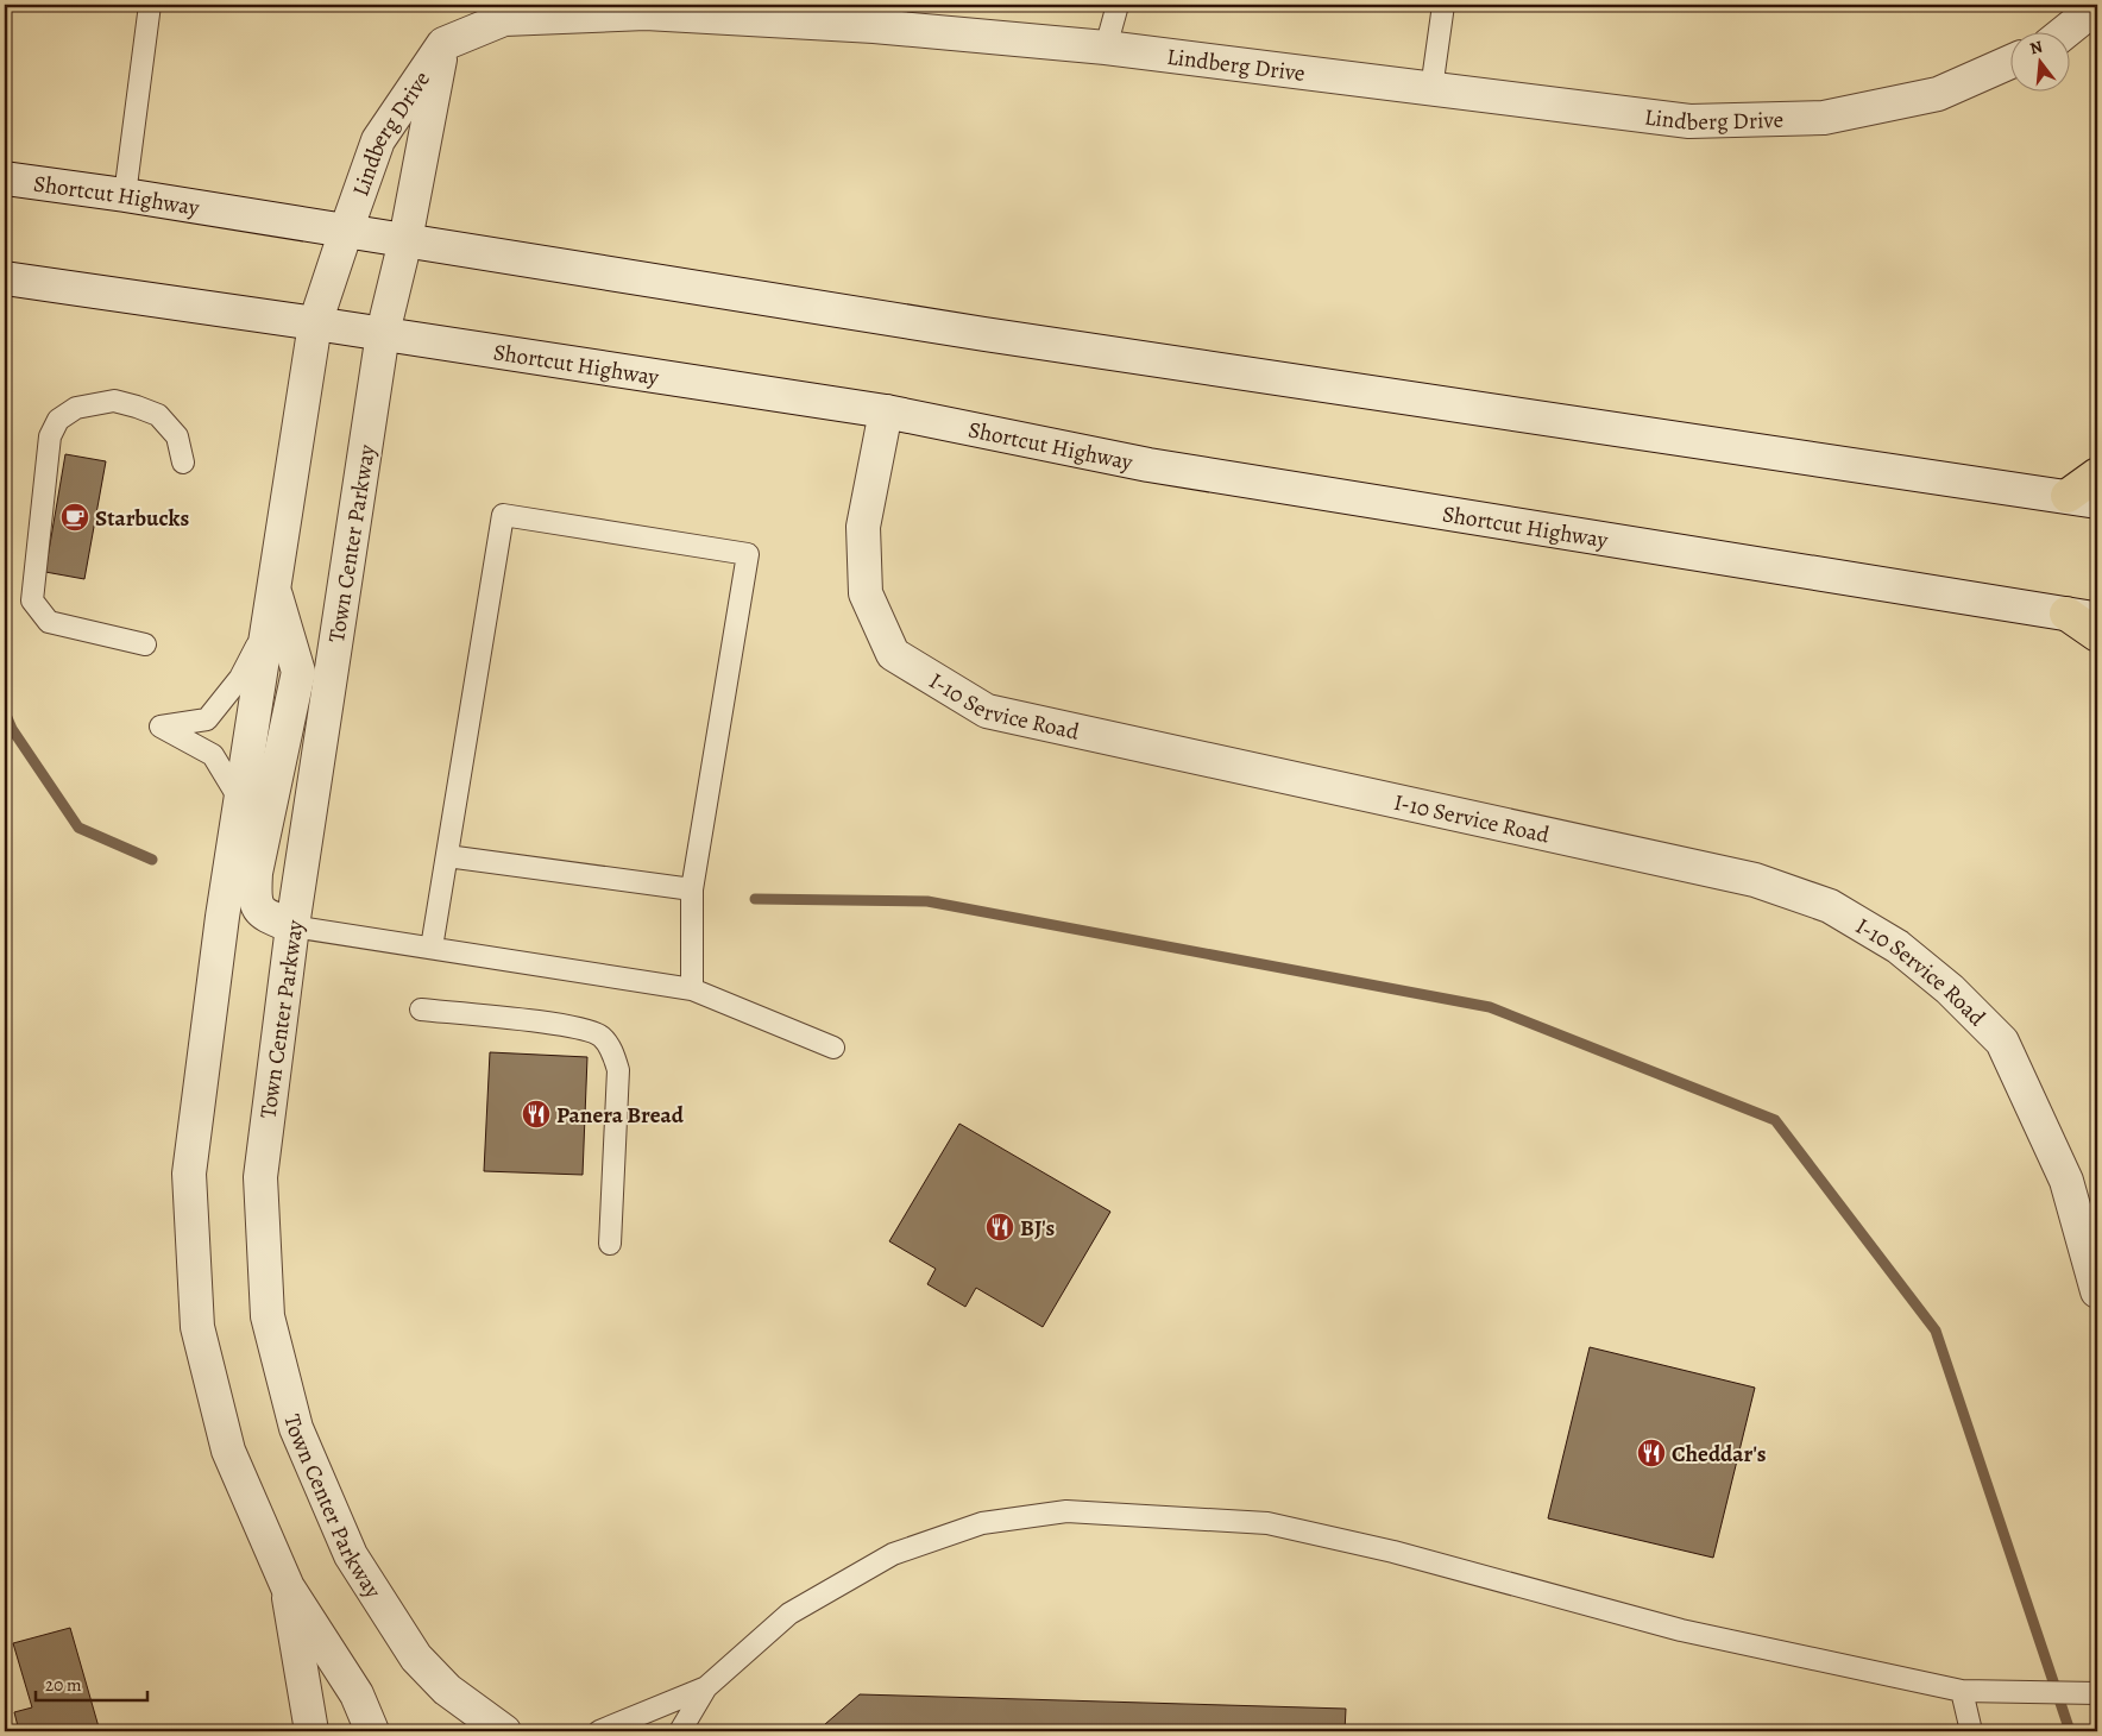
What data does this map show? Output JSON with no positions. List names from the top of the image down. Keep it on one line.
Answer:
{"streets":{"street":["Lindberg Drive","Shortcut Highway","Town Center Parkway","I-10 Service Road"]},"crossings":[["Lindberg Drive","Shortcut Highway"],["Lindberg Drive","Town Center Parkway"],["Shortcut Highway","Town Center Parkway"],["Shortcut Highway","I-10 Service Road"]],"places":{"cafe":["Starbucks"],"restaurant":["Panera Bread","BJ's","Cheddar's"]},"scale_bar":"20 m","north":"top"}
